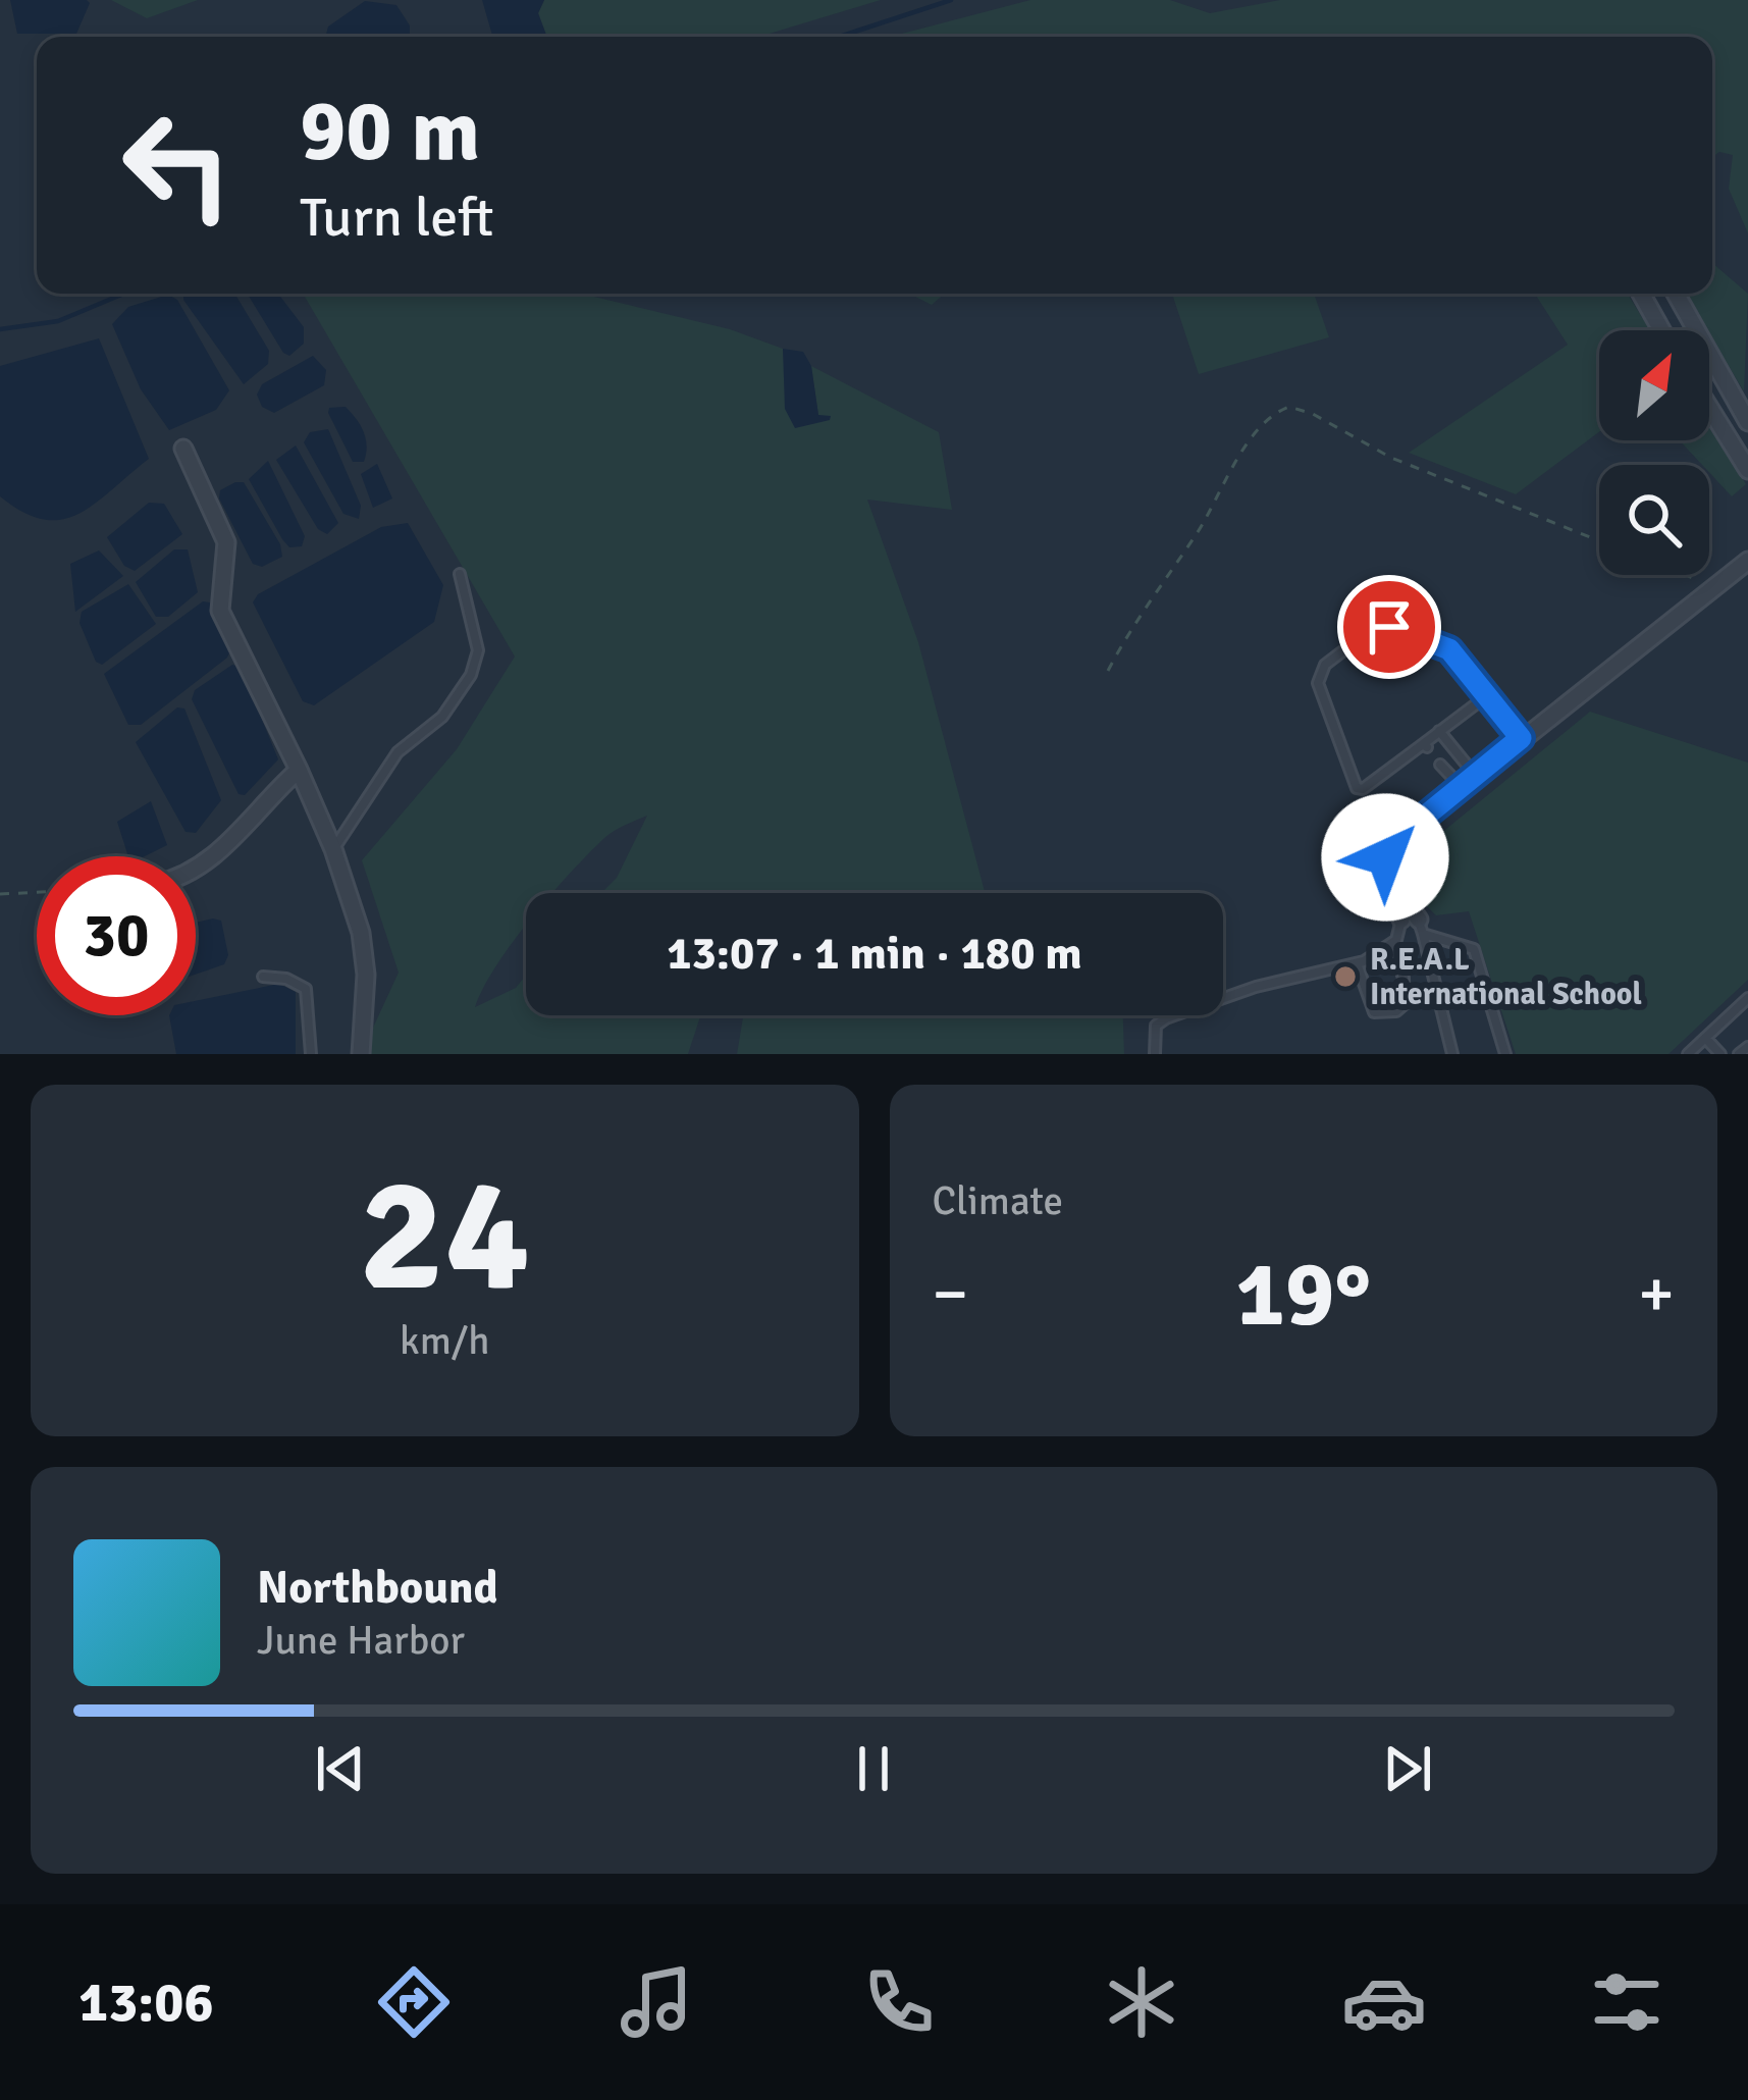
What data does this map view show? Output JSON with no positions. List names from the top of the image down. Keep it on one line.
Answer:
{"places":["R.E.A.L International School"],"north":"top right","page":{"turn":["90 m","Turn left"],"limit":"30","trip":"13:07 · 1 min · 180 m","tile":[["24","km/h"],"Climate"],"heat":["−","19°","+"],"song":["Northbound","June Harbor"],"tabs":"13:06"}}
